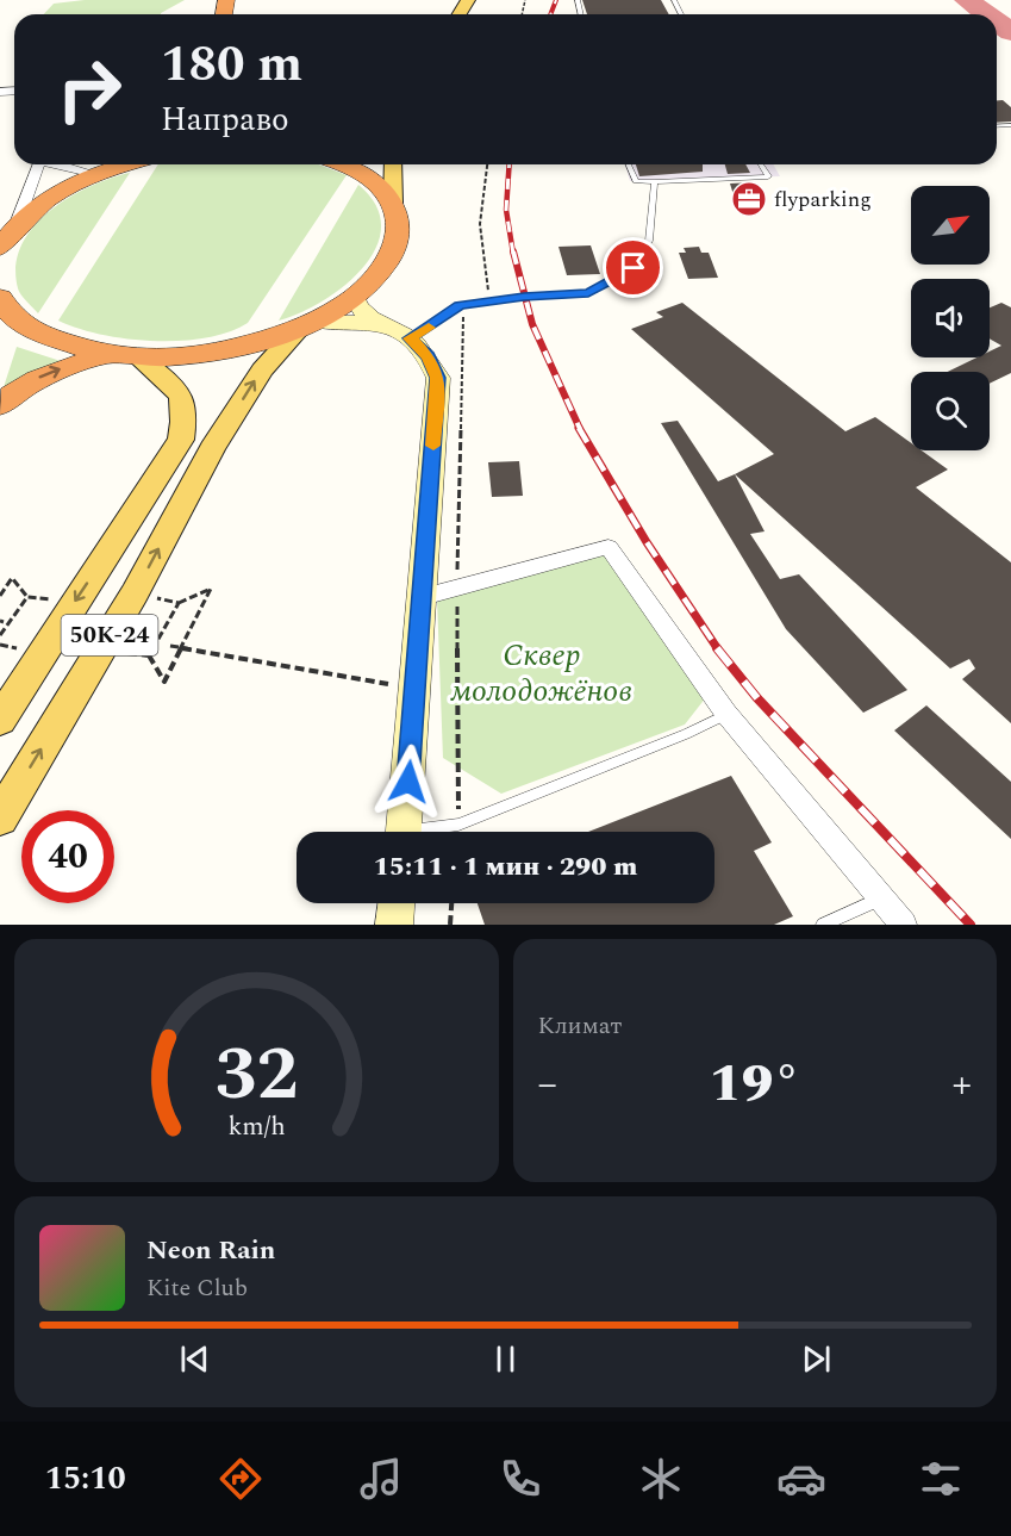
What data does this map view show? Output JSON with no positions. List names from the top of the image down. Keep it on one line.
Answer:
{"streets":{"highway":["50К-24"]},"parks":["Сквер молодожёнов"],"places":{"office":["flyparking"]},"north":"top right","page":{"turn":["180 m","Направо"],"limit":"40","trip":"15:11 · 1 мин · 290 m","tile":"Климат","heat":["−","19°","+"],"song":["Neon Rain","Kite Club"],"tabs":"15:10","gauge":["32","km/h"]}}
